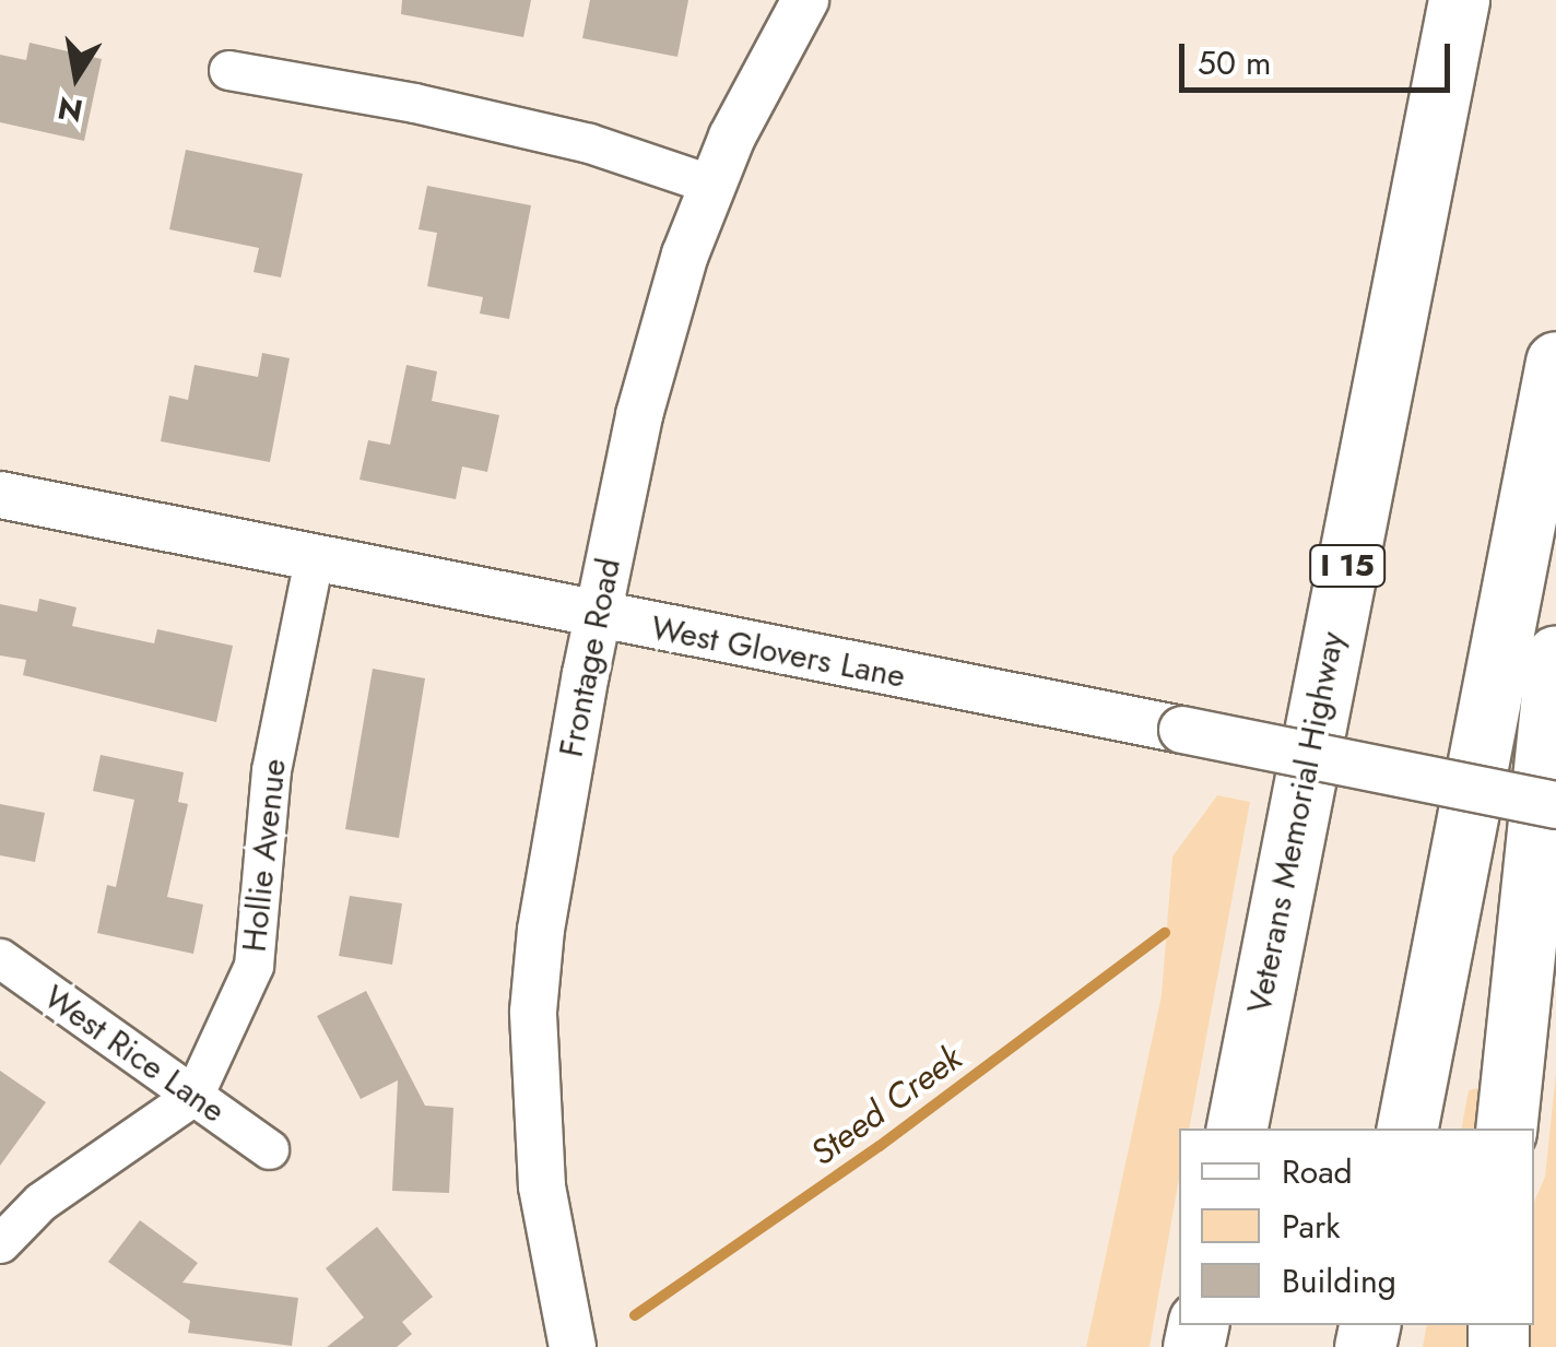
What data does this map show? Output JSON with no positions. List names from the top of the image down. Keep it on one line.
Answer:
{"streets":{"highway":["I 15","Veterans Memorial Highway"],"street":["West Glovers Lane","Frontage Road","Hollie Avenue","West Rice Lane"]},"crossings":[["West Glovers Lane","Frontage Road"],["West Glovers Lane","Hollie Avenue"],["Hollie Avenue","West Rice Lane"]],"water":["Steed Creek"],"legend":["Road","Park","Building"],"scale_bar":"50 m","north":"bottom"}
